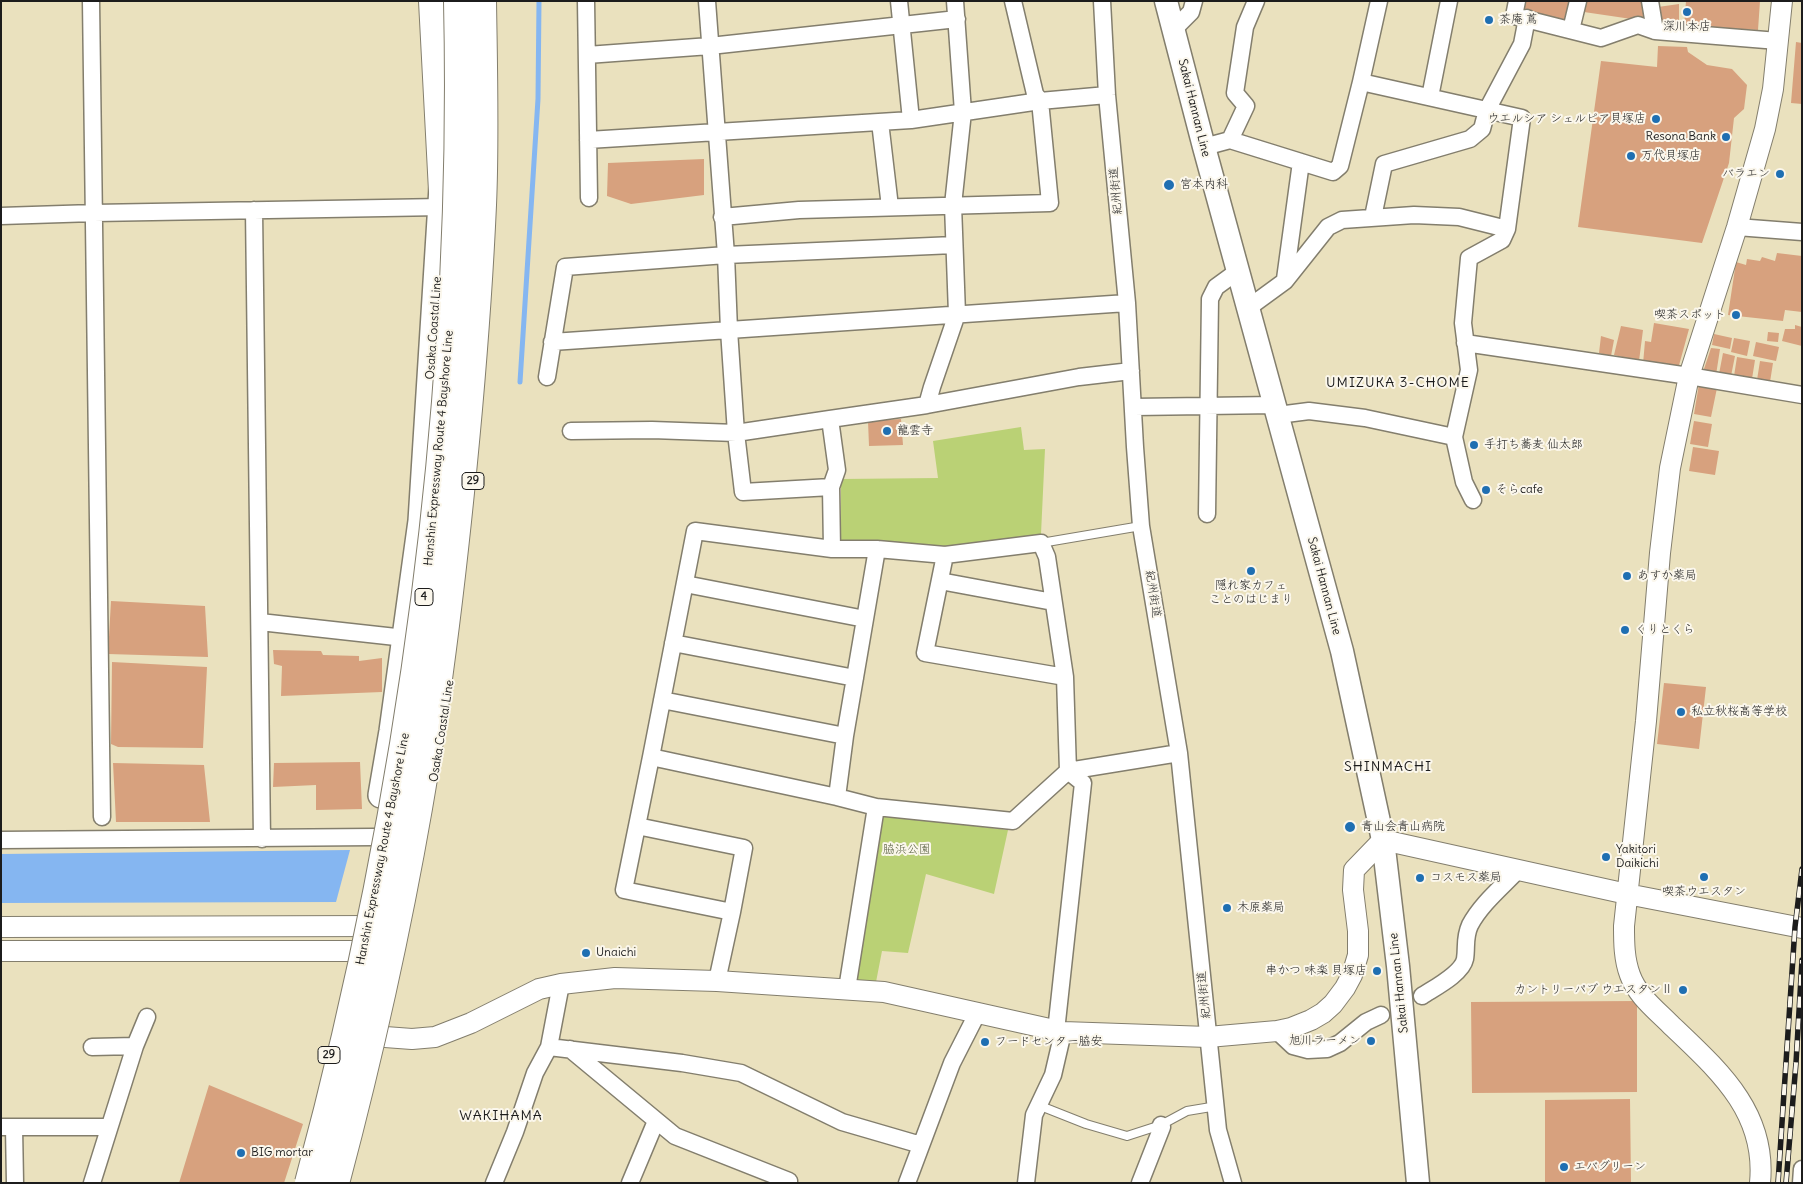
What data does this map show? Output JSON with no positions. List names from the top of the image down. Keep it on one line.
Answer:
{"streets":{"highway":["Hanshin Expressway Route 4 Bayshore Line","4"],"main road":["Sakai Hannan Line","Osaka Coastal Line","29"],"street":["紀州街道"]},"crossings":[["Osaka Coastal Line","Hanshin Expressway Route 4 Bayshore Line"]],"districts":["UMIZUKA 3-CHOME","SHINMACHI","WAKIHAMA"],"parks":["脇浜公園"],"places":["深川本店","茶庵 蔦","ウエルシア シェルピア貝塚店","Resona Bank","万代貝塚店","バラエン","宮本内科","喫茶スポット","龍雲寺","手打ち蕎麦 仙太郎","そらcafe","隠れ家カフェ ことのはじまり","あすか薬局","くりとくら","私立秋桜高等学校","青山会青山病院","Yakitori Daikichi","喫茶ウエスタン","コスモス薬局","木原薬局","Unaichi","串かつ 味楽 貝塚店","カントリーパブ ウエスタンⅡ","旭川ラーメン","フードセンター脇安","BIG mortar","エバグリーン"]}
